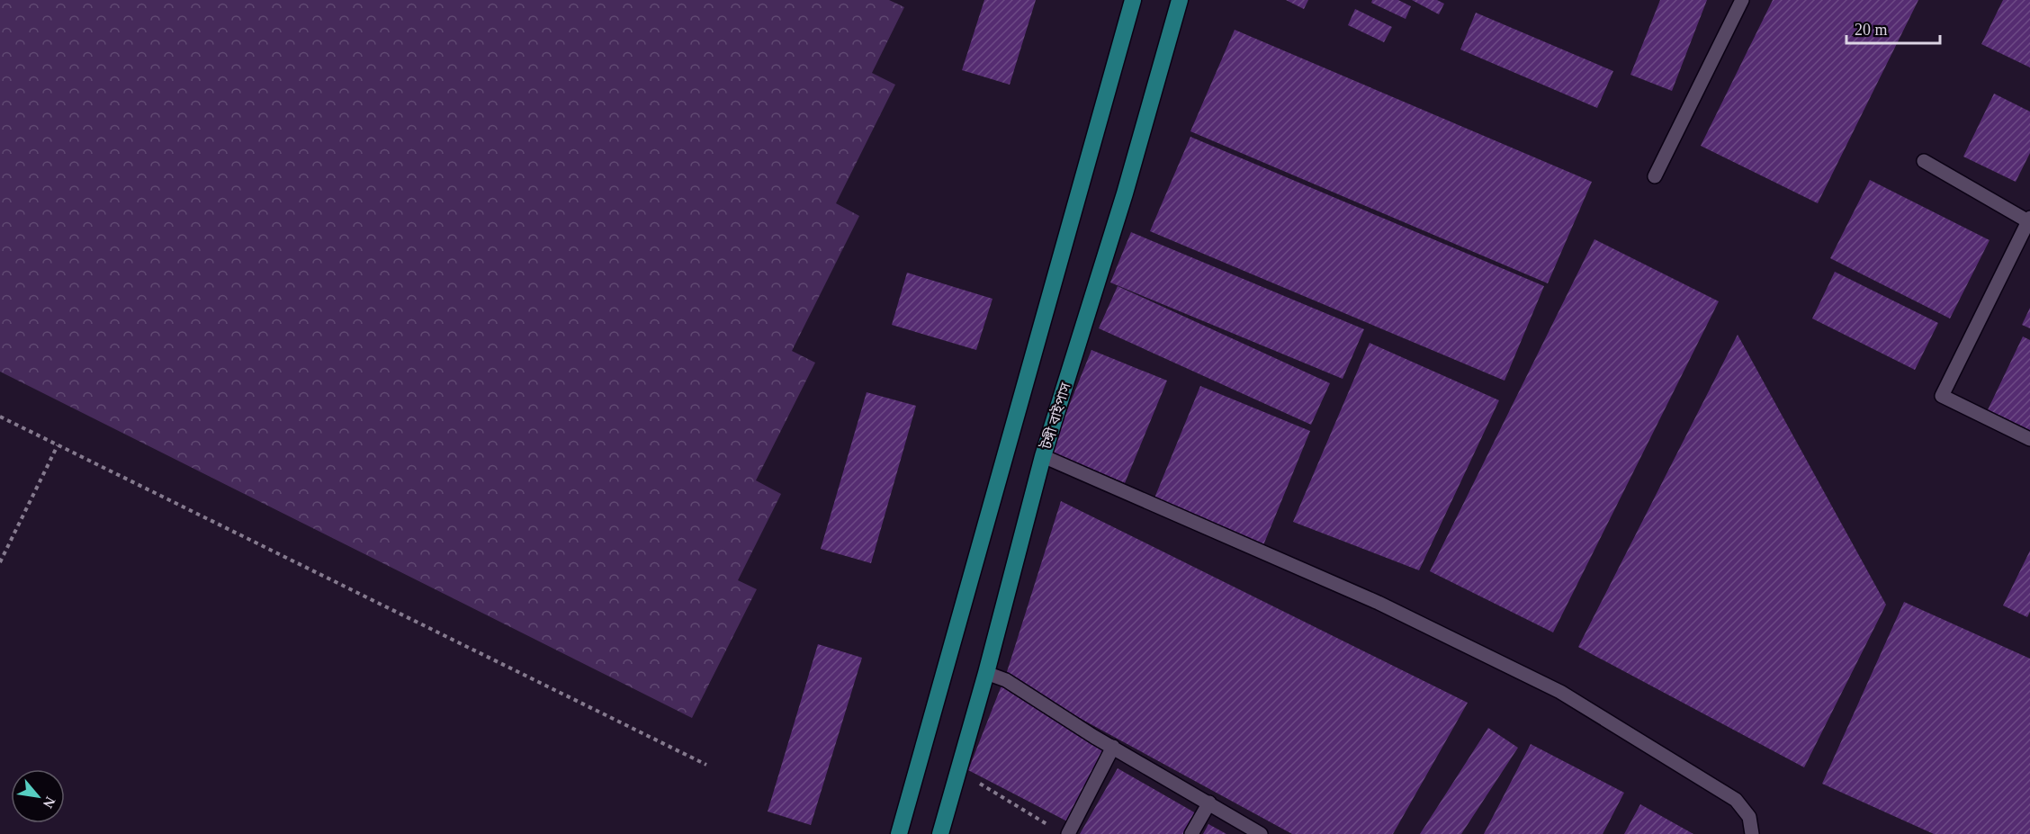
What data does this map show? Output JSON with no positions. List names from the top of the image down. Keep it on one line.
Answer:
{"streets":{"main road":["টঙ্গী বাইপাস"]},"scale_bar":"20 m","north":"bottom right"}
